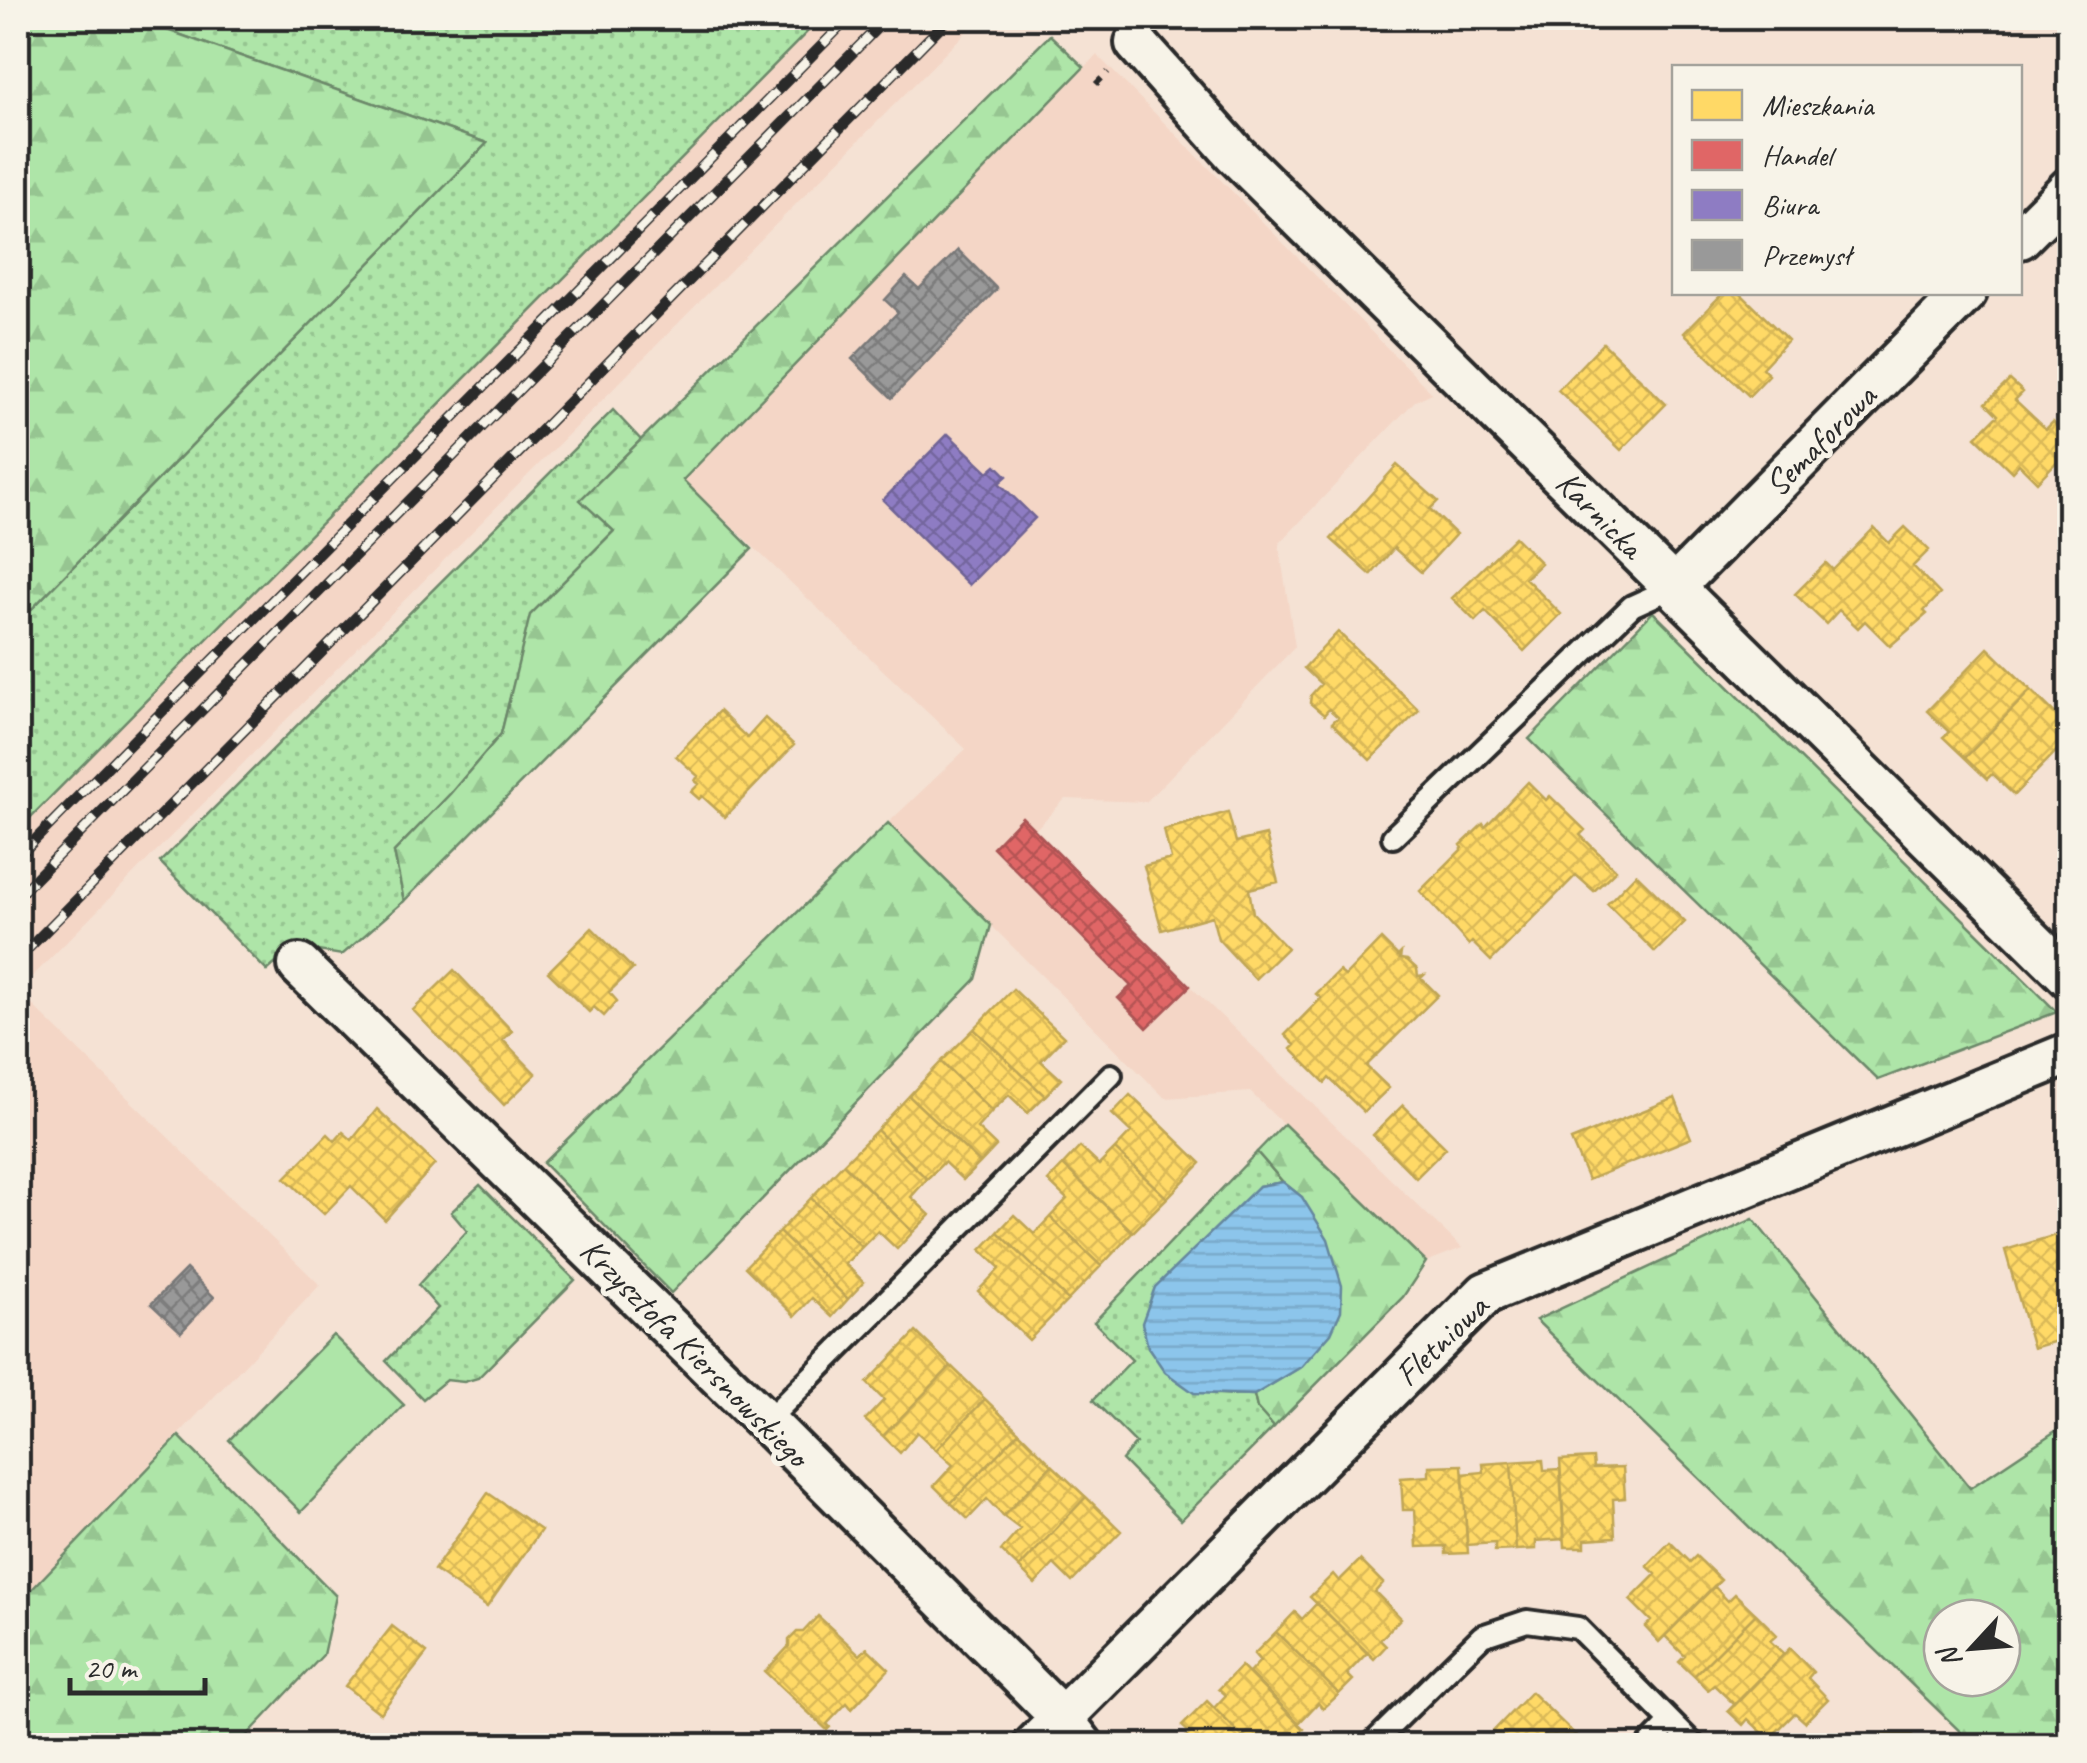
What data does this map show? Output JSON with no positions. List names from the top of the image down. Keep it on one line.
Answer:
{"streets":{"street":["Semaforowa","Karnicka","Fletniowa","Krzysztofa Kiersnowskiego"]},"crossings":[["Semaforowa","Karnicka"],["Fletniowa","Krzysztofa Kiersnowskiego"]],"legend":["Mieszkania","Handel","Biura","Przemysł"],"scale_bar":"20 m","north":"bottom left"}
